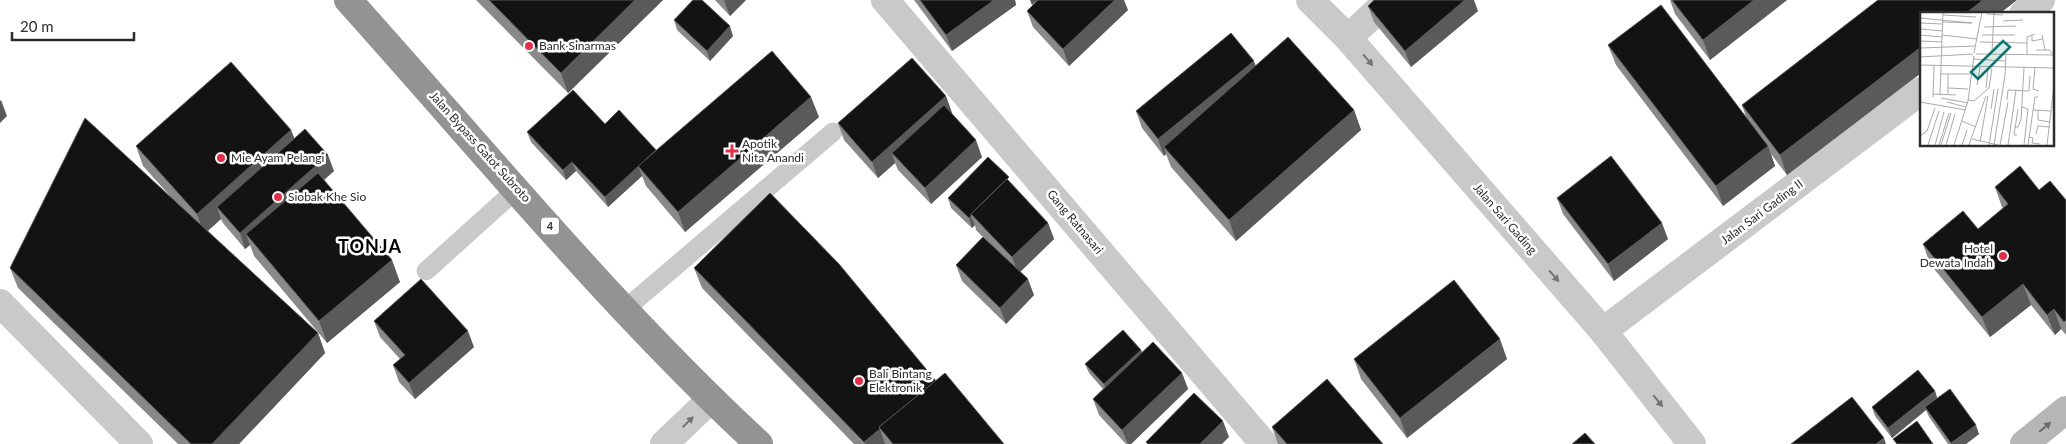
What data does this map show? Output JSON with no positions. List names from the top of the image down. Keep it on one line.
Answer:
{"streets":{"highway":["Jalan Bypass Gatot Subroto","4"],"street":["Jalan Sari Gading II","Jalan Sari Gading","Gang Ratnasari"]},"crossings":[["Jalan Sari Gading II","Jalan Sari Gading"]],"one_way":["Jalan Sari Gading"],"districts":["TONJA"],"places":{"other":["Bank Sinarmas","Mie Ayam Pelangi","Siobak Khe Sio","Hotel Dewata Indah","Bali Bintang Elektronik"],"health":["Apotik Nita Anandi"]},"scale_bar":"20 m"}
